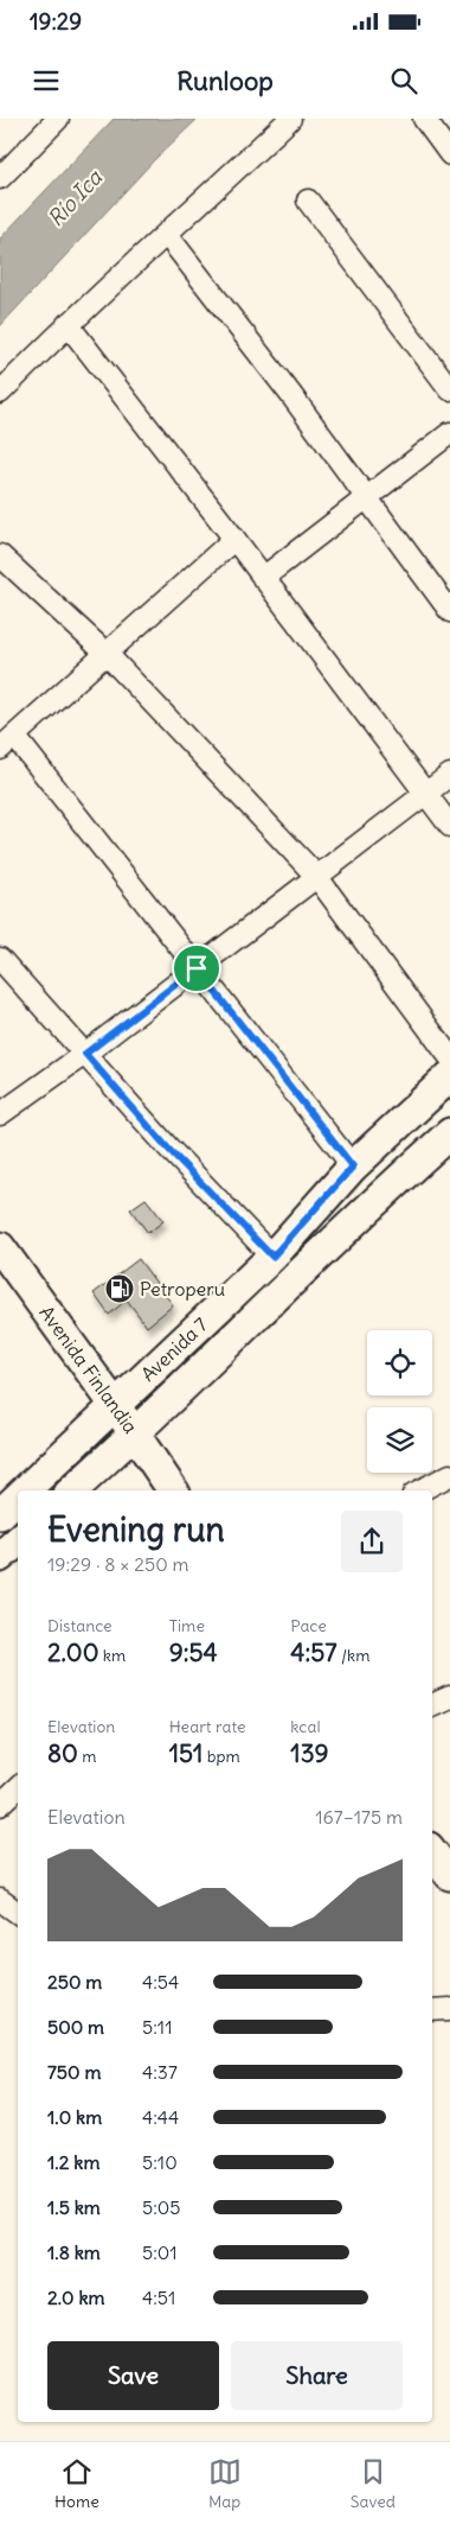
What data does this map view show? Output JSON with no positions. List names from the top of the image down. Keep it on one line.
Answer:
{"streets":{"street":["Avenida 7","Avenida Finlandia"]},"crossings":[["Avenida 7","Avenida Finlandia"]],"water":["Río Ica"],"places":{"fuel station":["Petroperu"]},"page":{"status":"19:29","header":"Runloop","heading":["Evening run","19:29 · 8 × 250 m"],"stats":[["Distance","2.00 km"],["Time","9:54"],["Pace","4:57 /km"],["Elevation","80 m"],["Heart rate","151 bpm"],["kcal","139"]],"chart":["Elevation","167–175 m"],"list":[{"name":"250 m","note":"4:54"},{"name":"500 m","note":"5:11"},{"name":"750 m","note":"4:37"},{"name":"1.0 km","note":"4:44"},{"name":"1.2 km","note":"5:10"},{"name":"1.5 km","note":"5:05"},{"name":"1.8 km","note":"5:01"},{"name":"2.0 km","note":"4:51"}],"buttons":["Save","Share"],"tabs":["Home","Map","Saved"]}}
